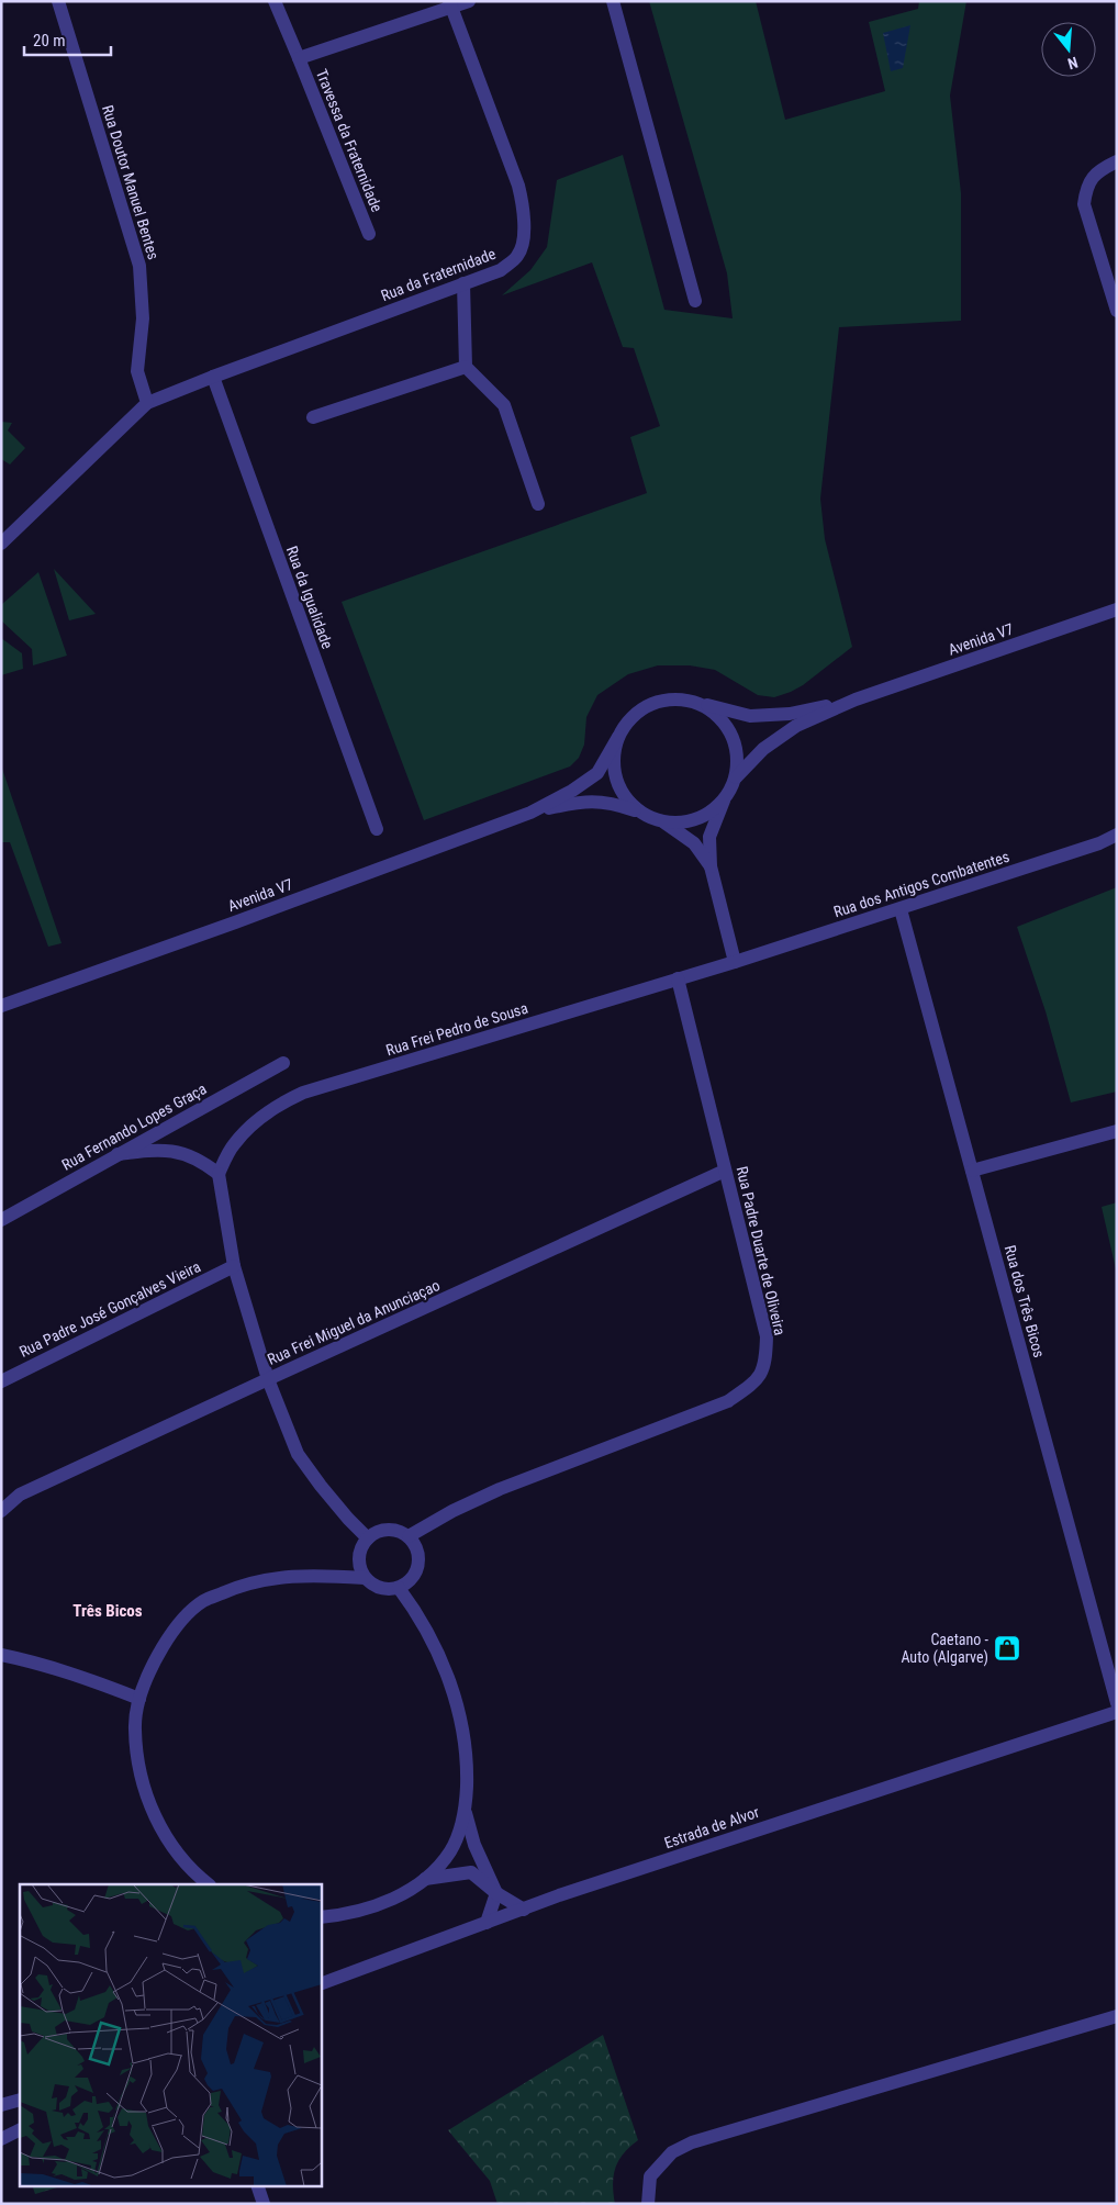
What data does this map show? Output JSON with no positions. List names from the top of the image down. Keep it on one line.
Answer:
{"streets":{"street":["Travessa da Fraternidade","Rua Doutor Manuel Bentes","Rua da Fraternidade","Rua da Igualidade","Avenida V7","Rua dos Antigos Combatentes","Rua Frei Pedro de Sousa","Rua Fernando Lopes Graça","Rua Padre Duarte de Oliveira","Rua dos Três Bicos","Rua Padre José Gonçalves Vieira","Rua Frei Miguel da Anunciaçao","Estrada de Alvor"]},"crossings":[["Travessa da Fraternidade","Rua da Fraternidade"],["Rua Doutor Manuel Bentes","Rua da Fraternidade"],["Rua da Fraternidade","Rua da Igualidade"],["Rua dos Antigos Combatentes","Rua Frei Pedro de Sousa"],["Rua dos Antigos Combatentes","Rua dos Três Bicos"],["Rua Frei Pedro de Sousa","Rua Padre Duarte de Oliveira"],["Rua Padre Duarte de Oliveira","Rua Frei Miguel da Anunciaçao"]],"districts":["Três Bicos"],"places":{"shop":["Caetano - Auto (Algarve)"]},"scale_bar":"20 m","north":"bottom"}
